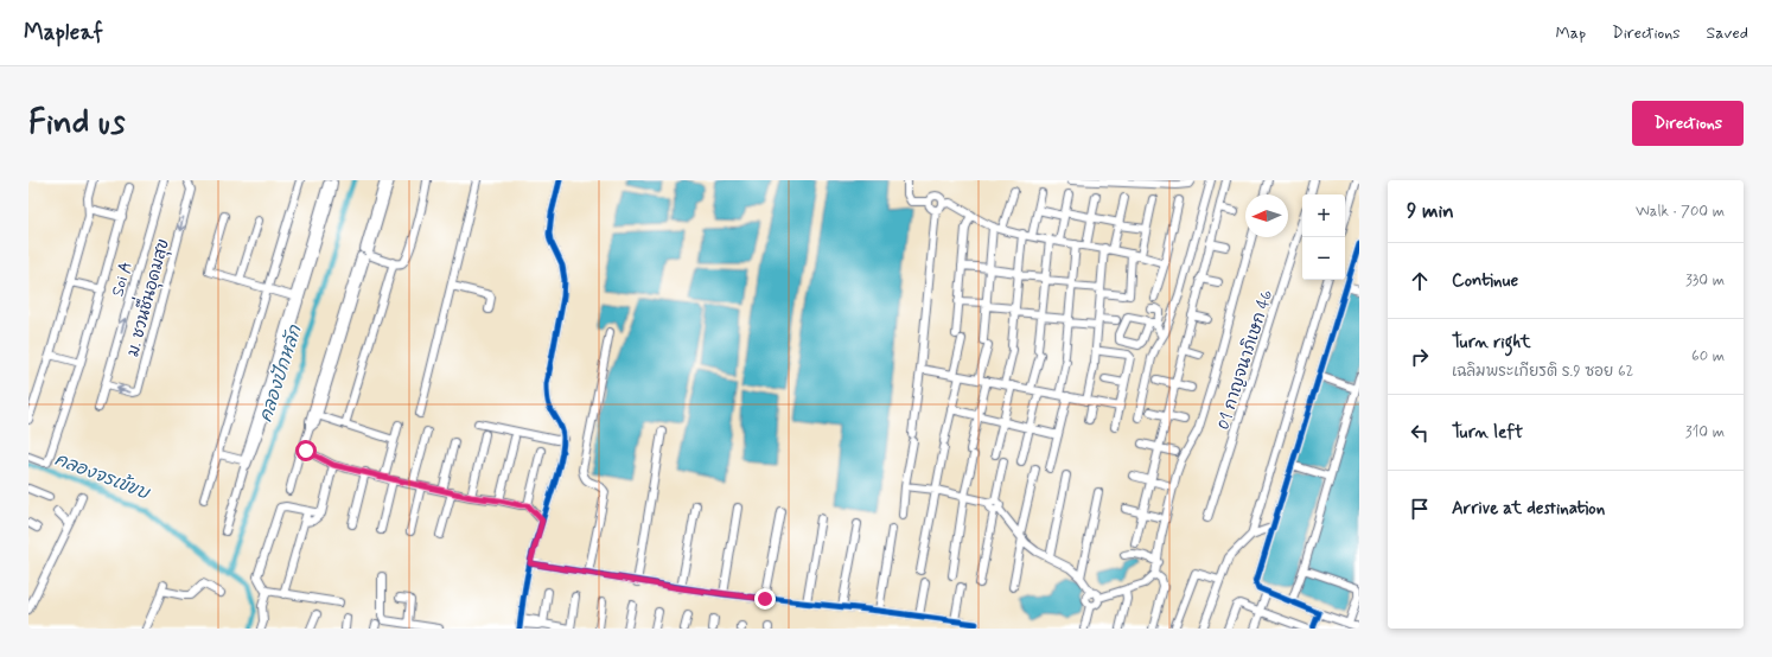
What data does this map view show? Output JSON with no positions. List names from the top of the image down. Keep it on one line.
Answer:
{"streets":{"street":["Soi A","ม. ชวนชื่นอุดมสุข","01 กาญจนาภิเษก 46"]},"crossings":[["Soi A","ม. ชวนชื่นอุดมสุข"]],"water":["คลองปักหลัก","คลองจรเข้ขบ"],"north":"left","page":{"header":"Mapleaf","nav":["Map","Directions","Saved"],"buttons":"Directions","title":"Find us","heading":["9 min","Walk · 700 m"],"map_buttons":["+","−"],"list":[["Continue","330 m"],["Turn right","เฉลิมพระเกียรติ ร.9 ซอย 62","60 m"],["Turn left","310 m"],"Arrive at destination"]}}
